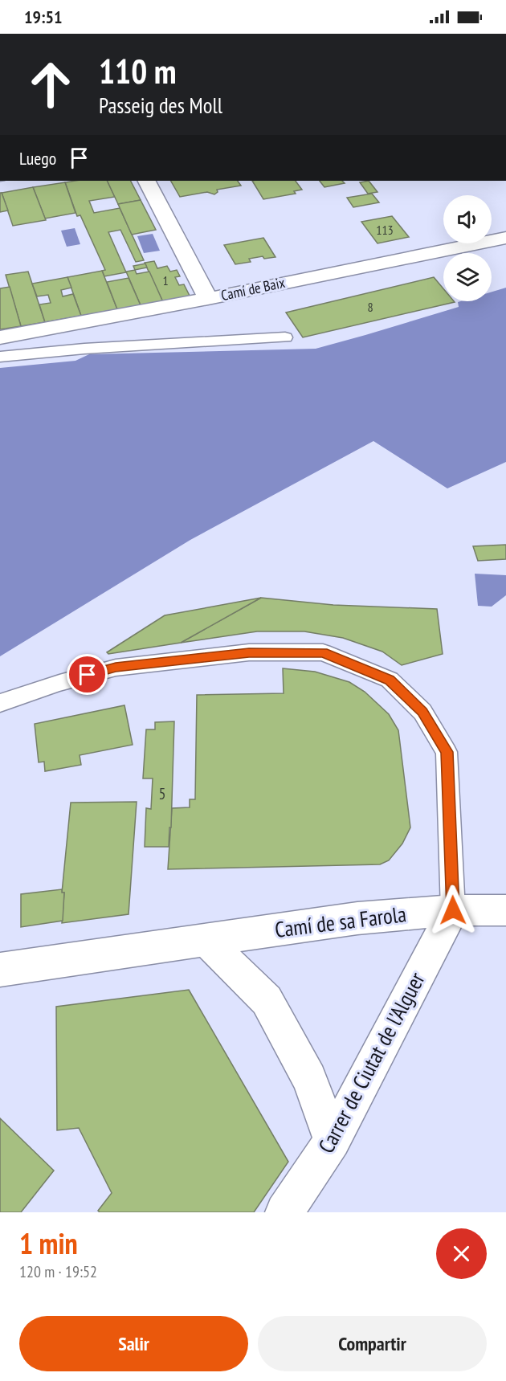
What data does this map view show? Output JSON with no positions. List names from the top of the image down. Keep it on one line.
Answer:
{"streets":{"street":["Camí de Baix","Camí de sa Farola","Carrer de Ciutat de l'Alguer"]},"crossings":[["Camí de sa Farola","Carrer de Ciutat de l'Alguer"]],"house_numbers":["113","1","8","5"],"page":{"status":"19:51","turn":["110 m","Passeig des Moll"],"then":"Luego","heading":["1 min","120 m · 19:52"],"buttons":["Salir","Compartir"]}}
